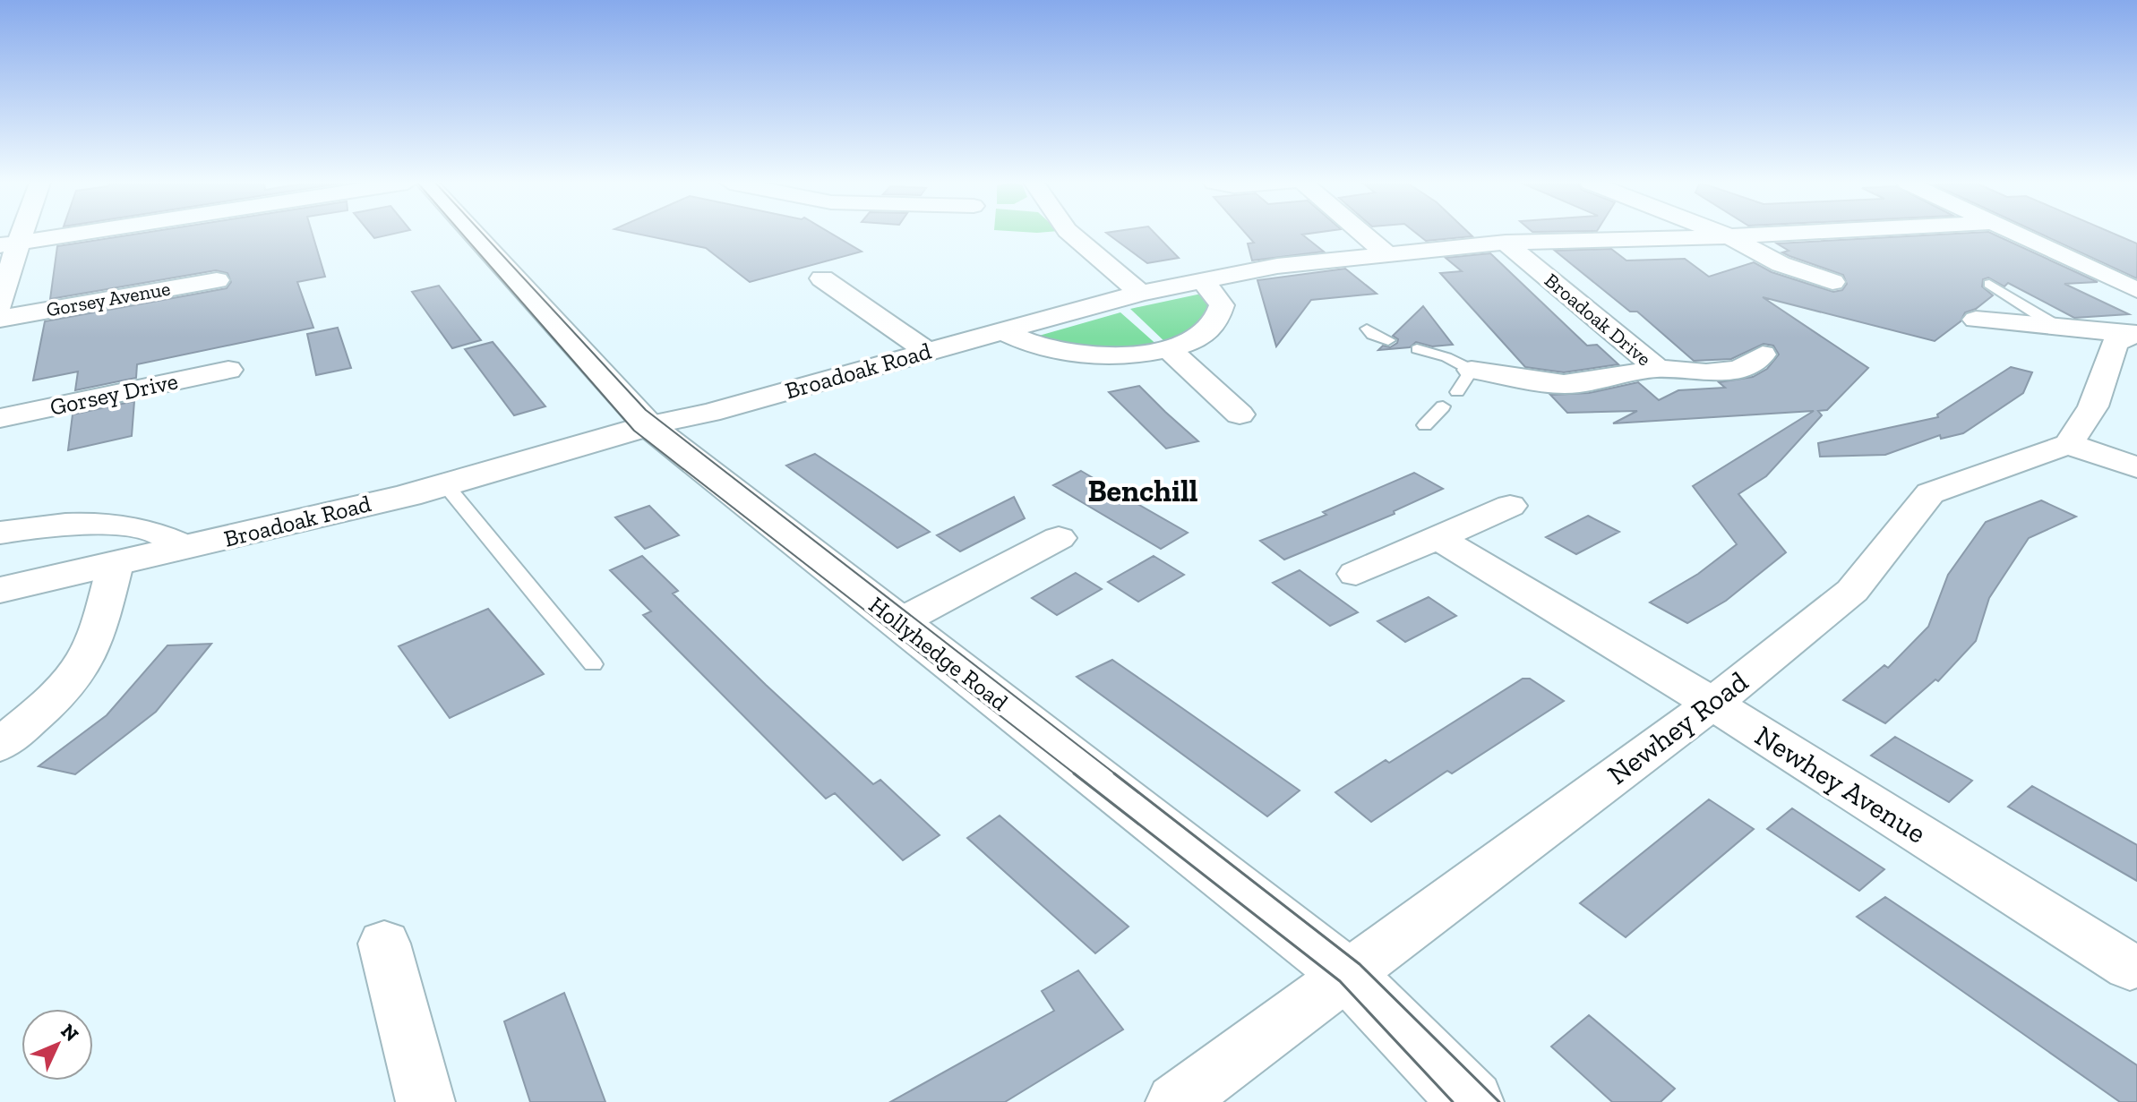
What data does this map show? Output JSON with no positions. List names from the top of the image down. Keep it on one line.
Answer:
{"streets":{"street":["Gorsey Avenue","Broadoak Drive","Broadoak Road","Gorsey Drive","Hollyhedge Road","Newhey Road","Newhey Avenue"]},"crossings":[["Broadoak Drive","Broadoak Road"],["Broadoak Road","Hollyhedge Road"],["Hollyhedge Road","Newhey Road"],["Newhey Road","Newhey Avenue"]],"districts":["Benchill"],"north":"top right"}
